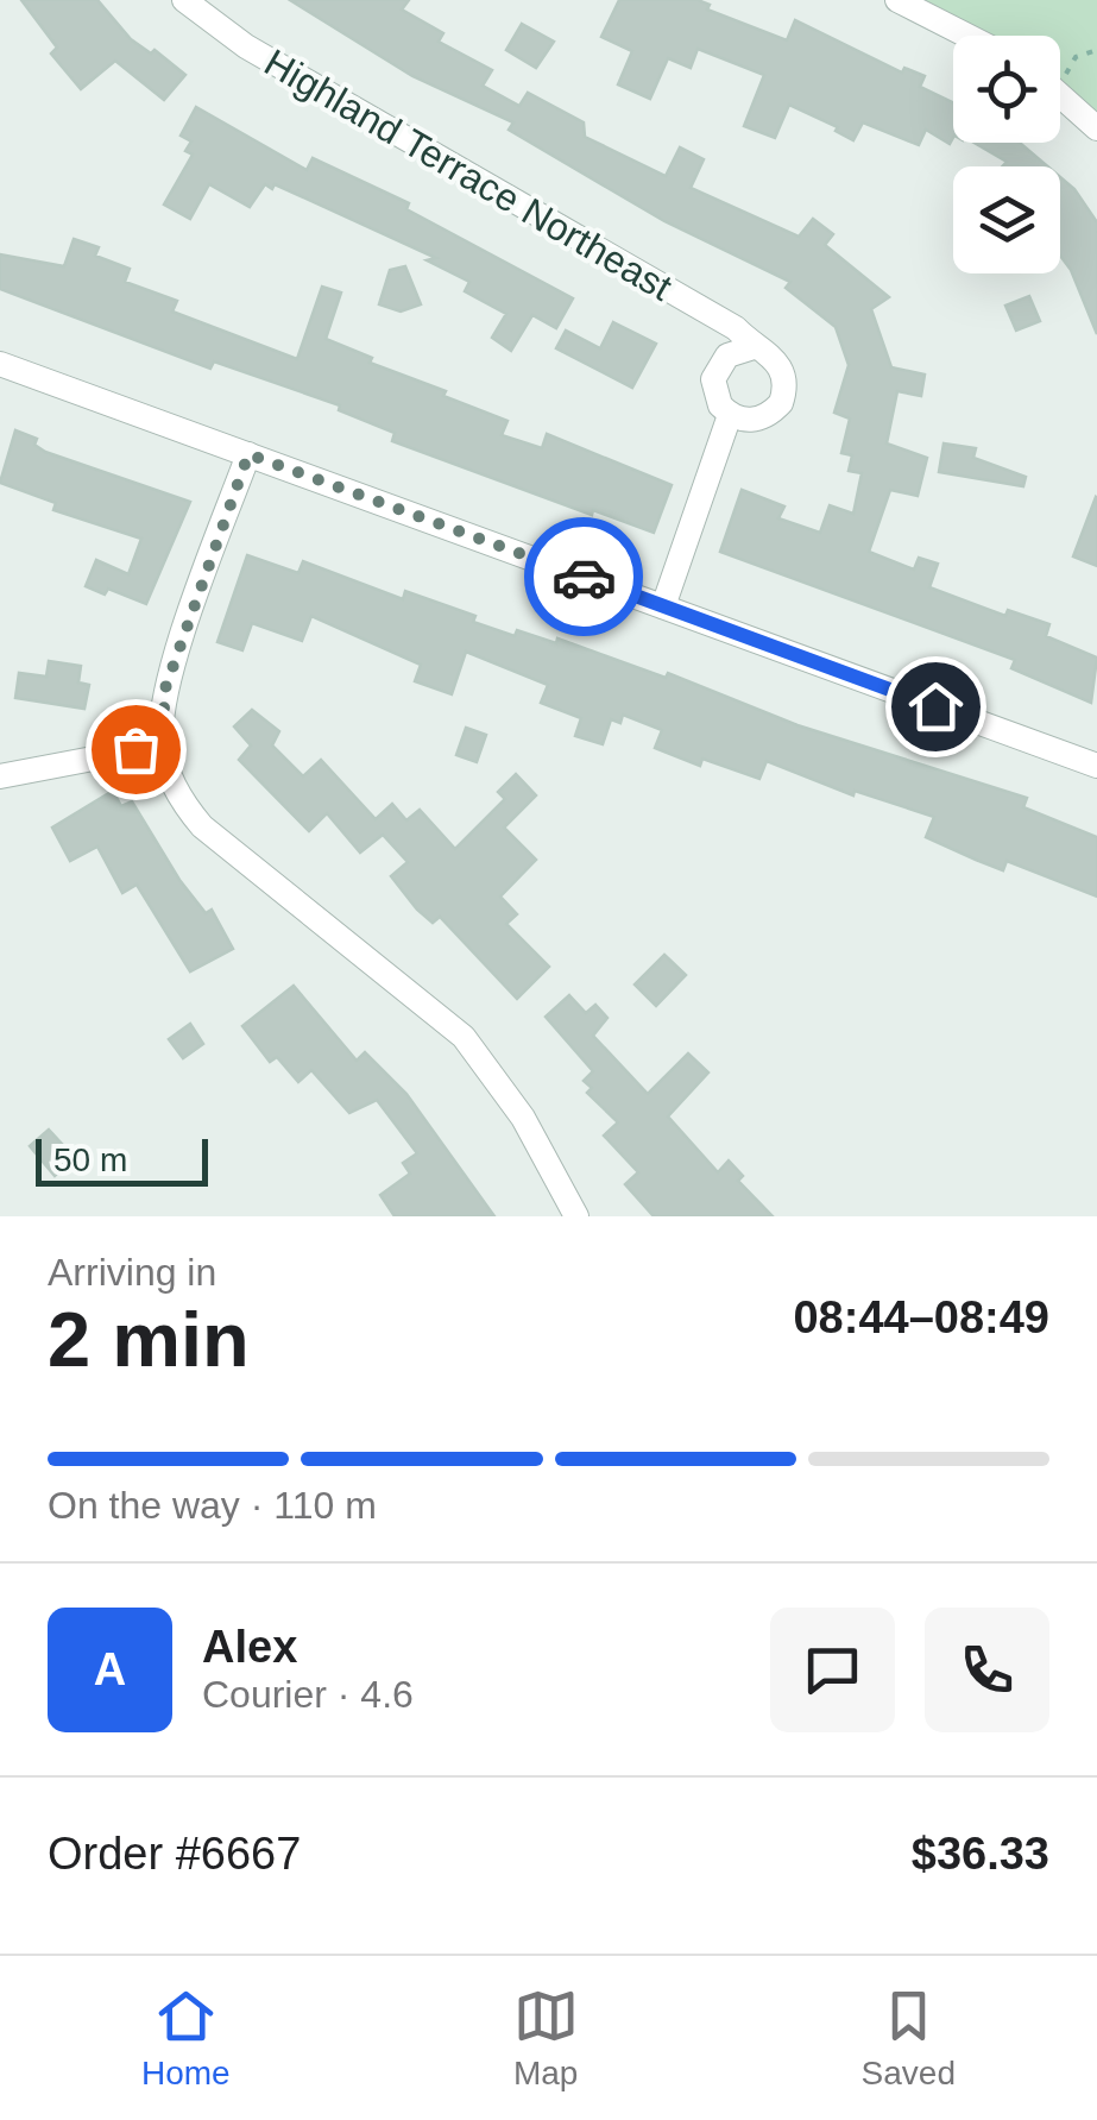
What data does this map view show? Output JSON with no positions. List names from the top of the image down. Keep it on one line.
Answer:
{"streets":{"street":["Highland Terrace Northeast"]},"scale_bar":"50 m","page":{"scale":"50 m","heading":["2 min","Arriving in","08:44–08:49"],"panel":["Alex","Courier · 4.6","Order #6667","$36.33"],"bar":"On the way · 110 m","round":"A","tabs":["Home","Map","Saved"]}}
